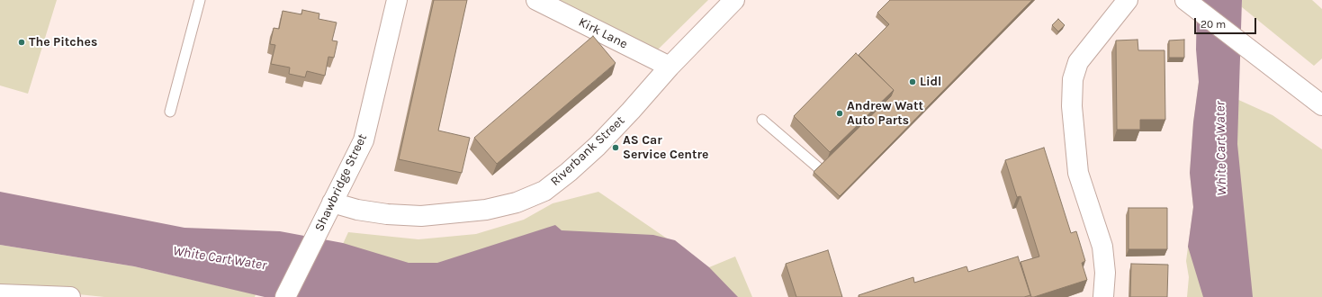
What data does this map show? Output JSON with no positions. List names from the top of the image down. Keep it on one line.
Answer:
{"streets":{"street":["Kirk Lane","Riverbank Street","Shawbridge Street"]},"crossings":[["Kirk Lane","Riverbank Street"],["Riverbank Street","Shawbridge Street"]],"water":["White Cart Water"],"places":["The Pitches","Lidl","Andrew Watt Auto Parts","AS Car Service Centre"],"scale_bar":"20 m"}
